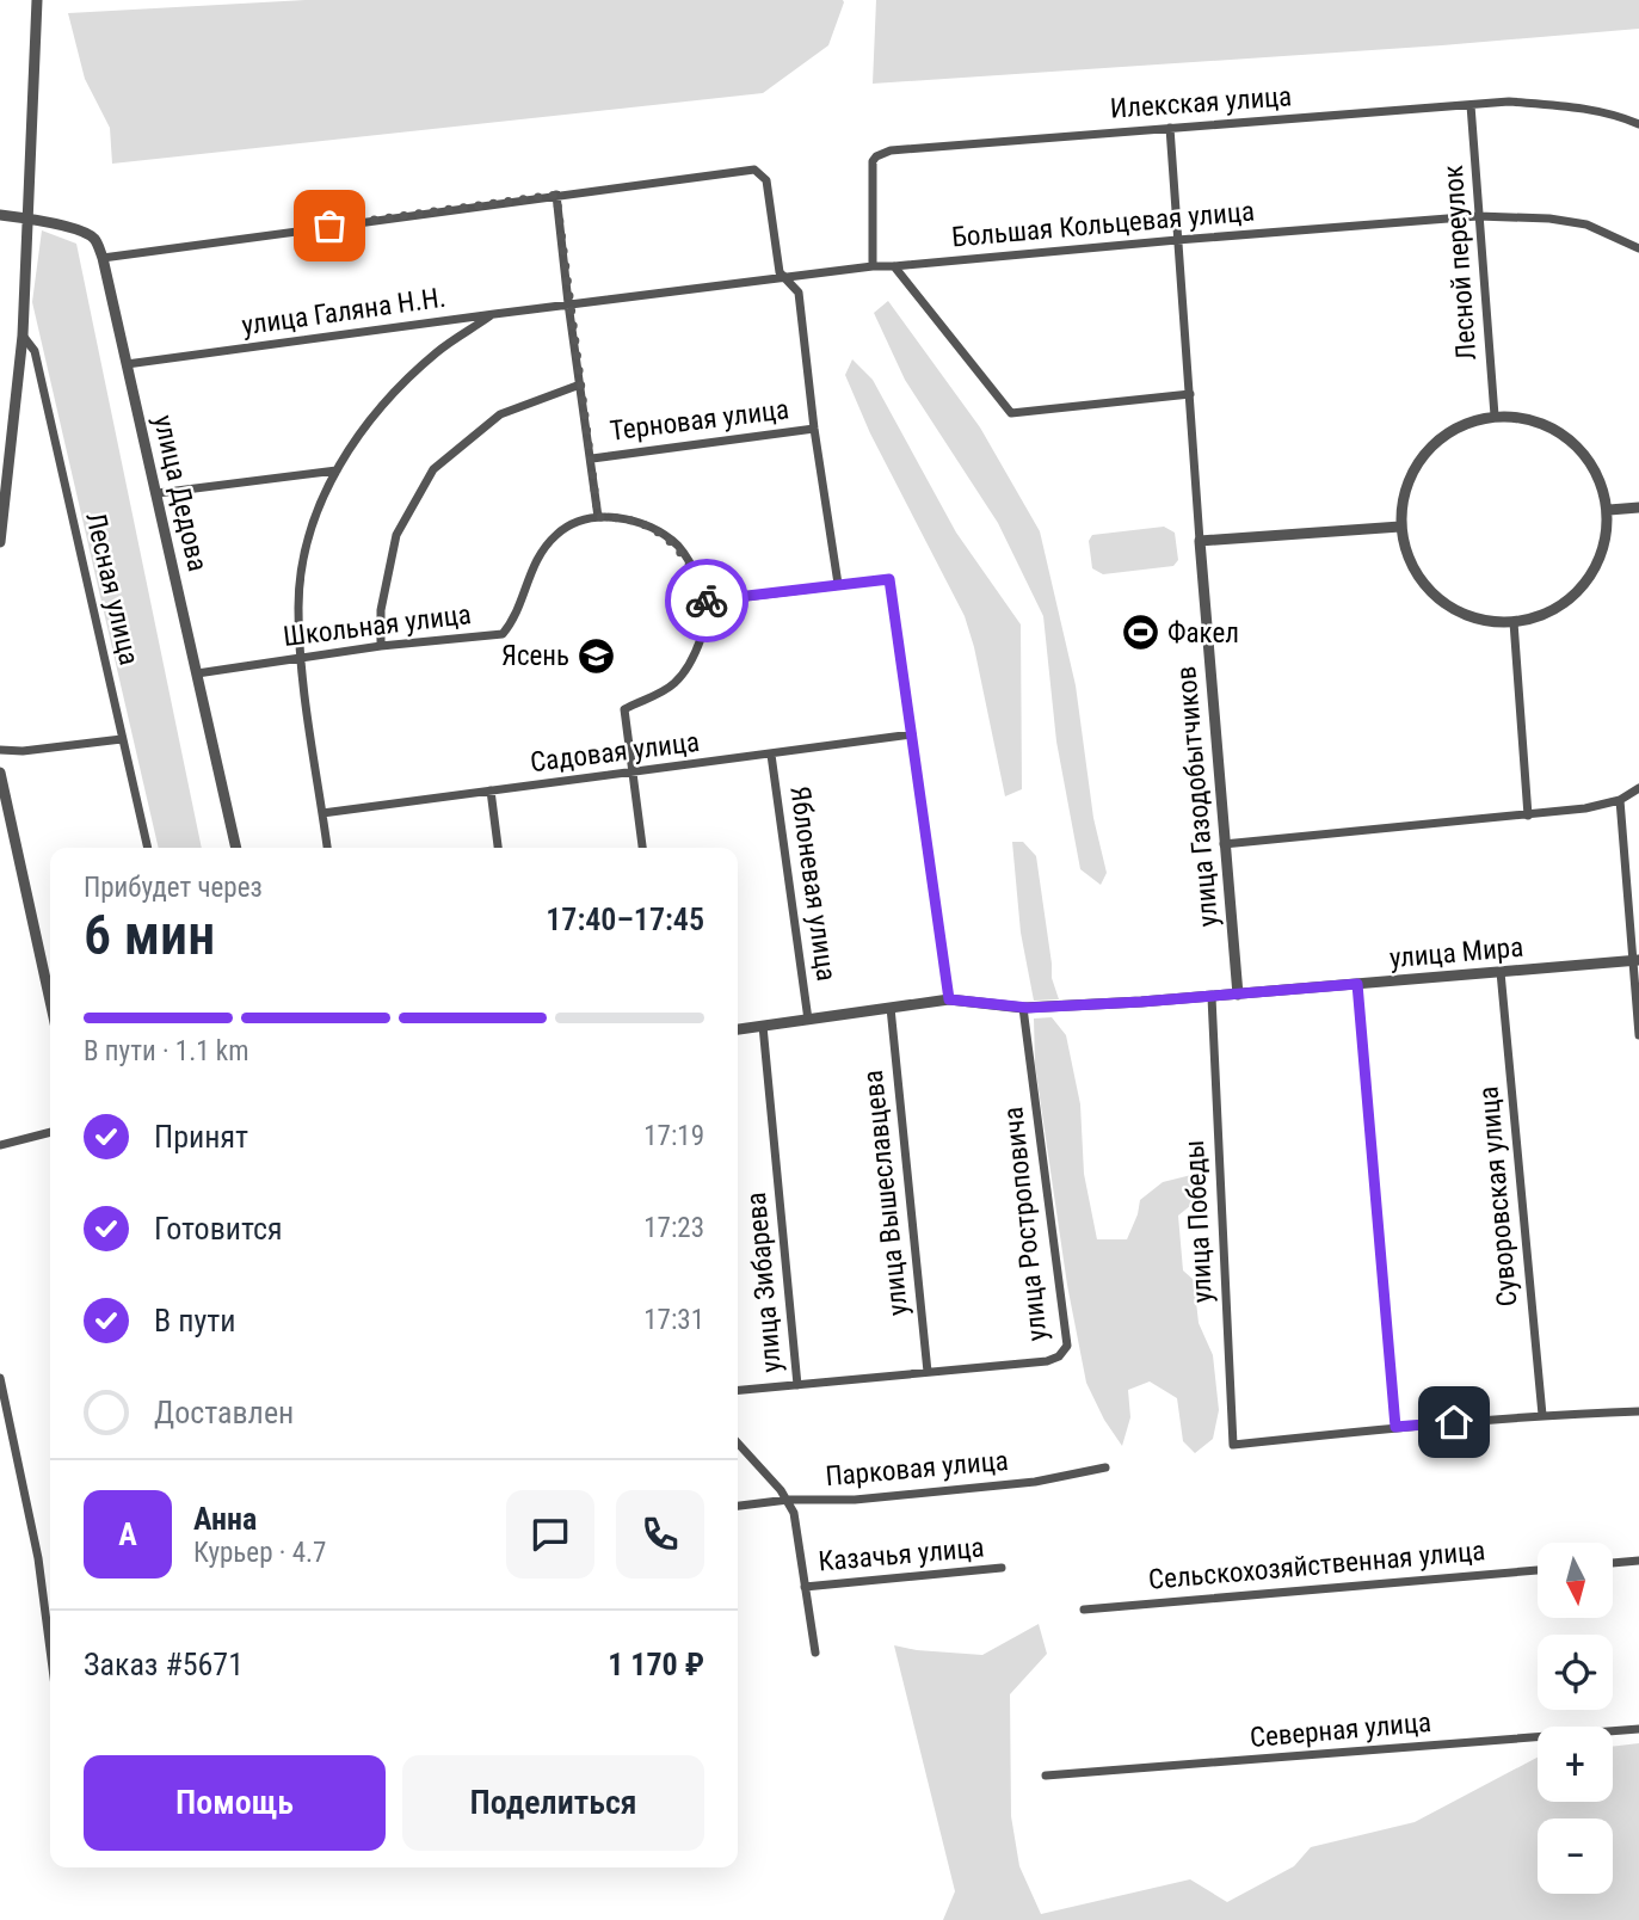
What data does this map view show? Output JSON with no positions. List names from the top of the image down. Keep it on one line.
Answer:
{"streets":{"street":["Илекская улица","Большая Кольцевая улица","Лесной переулок","улица Галяна Н.Н.","Терновая улица","улица Дедова","Лесная улица","Школьная улица","Садовая улица","улица Газодобытчиков","Яблоневая улица","улица Мира","улица Вышеславцева","Суворовская улица","улица Победы","улица Ростроповича","улица Зибарева","Парковая улица","Казачья улица","Сельскохозяйственная улица","Северная улица"]},"crossings":[["Илекская улица","Большая Кольцевая улица"],["Илекская улица","Лесной переулок"],["Илекская улица","улица Газодобытчиков"],["Большая Кольцевая улица","Лесной переулок"],["Большая Кольцевая улица","улица Галяна Н.Н."],["Большая Кольцевая улица","улица Газодобытчиков"],["улица Галяна Н.Н.","улица Дедова"],["улица Дедова","Школьная улица"],["Садовая улица","Яблоневая улица"],["улица Газодобытчиков","улица Мира"],["Яблоневая улица","улица Мира"],["улица Мира","улица Вышеславцева"],["улица Мира","Суворовская улица"],["улица Мира","улица Победы"],["улица Мира","улица Ростроповича"],["улица Мира","улица Зибарева"],["улица Вышеславцева","улица Ростроповича"],["улица Ростроповича","улица Зибарева"]],"places":{"sports":["Факел"],"school or university":["Ясень"]},"north":"bottom","page":{"heading":["6 мин","Прибудет через","17:40–17:45"],"panel":["Анна","Курьер · 4.7","Заказ #5671","1 170 ₽"],"bar":"В пути · 1.1 km","list":[["Принят","17:19"],["Готовится","17:23"],["В пути","17:31"],"Доставлен"],"round":"А","map_buttons":["+","−"],"buttons":["Помощь","Поделиться"]}}
